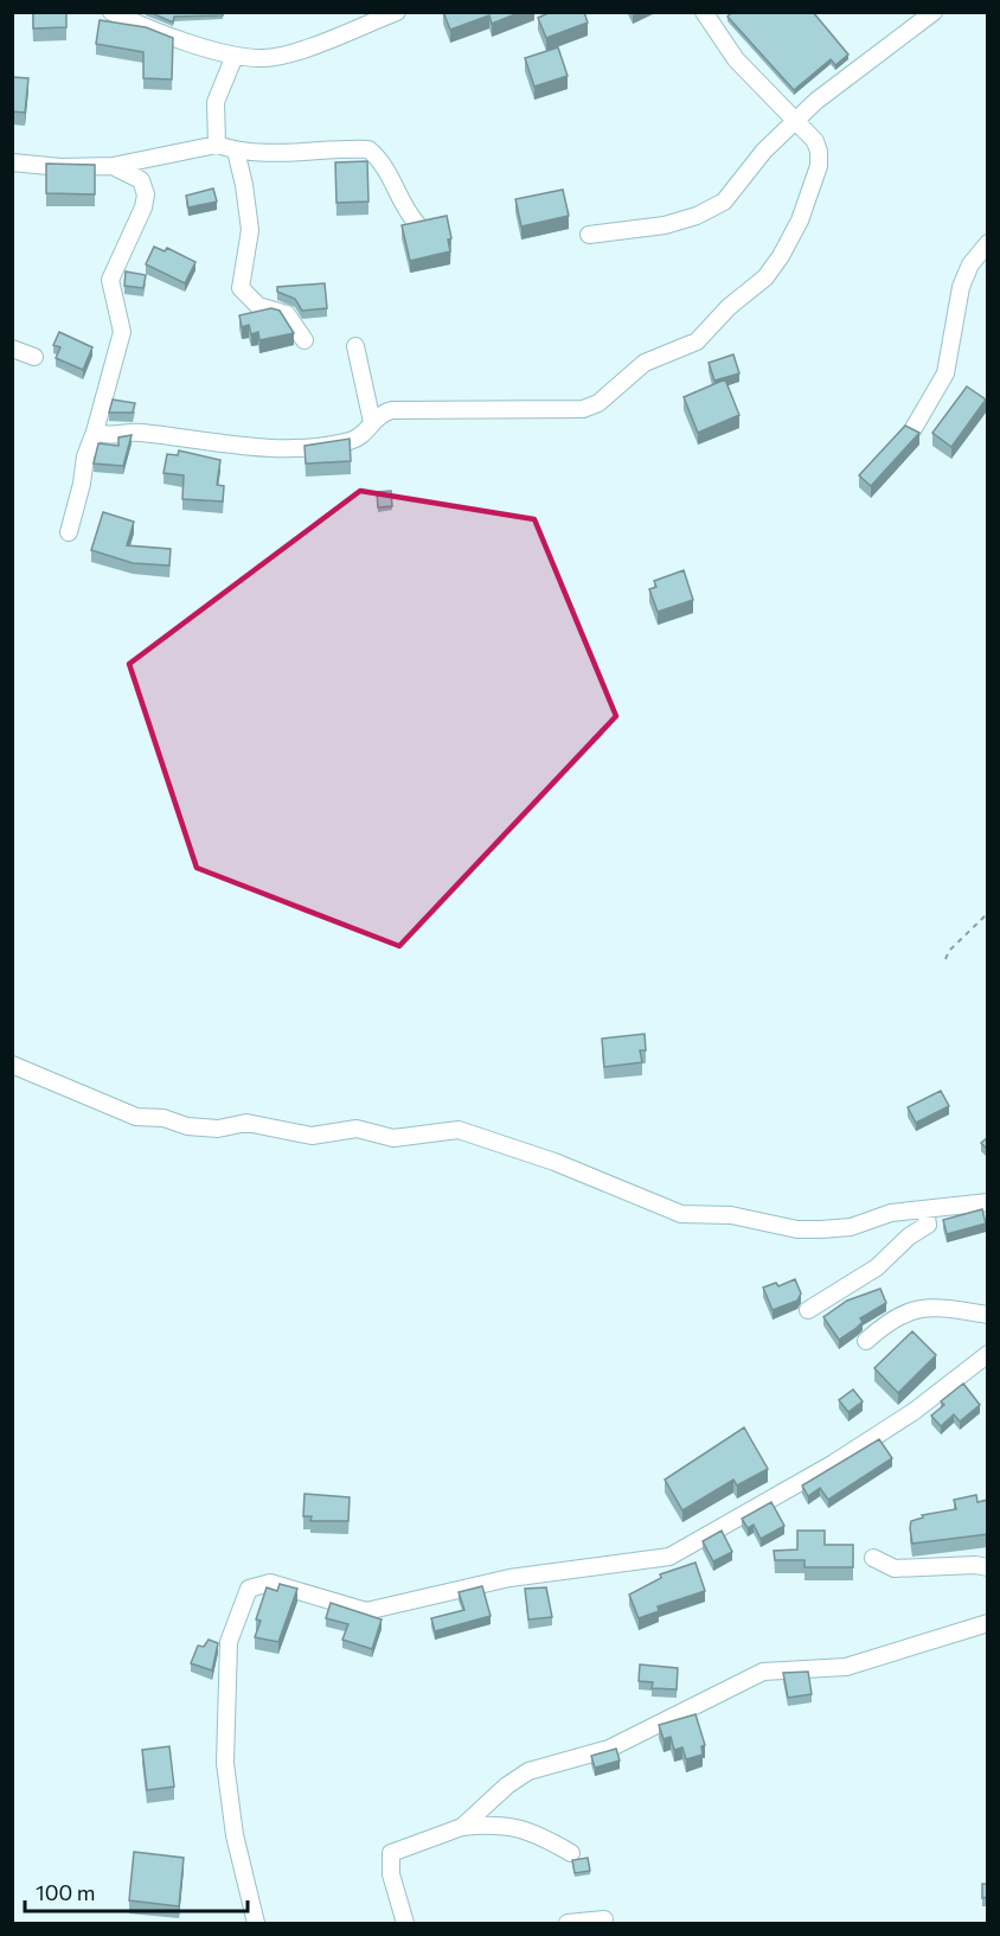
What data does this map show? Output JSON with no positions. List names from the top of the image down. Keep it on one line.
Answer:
{"scale_bar":"100 m"}
